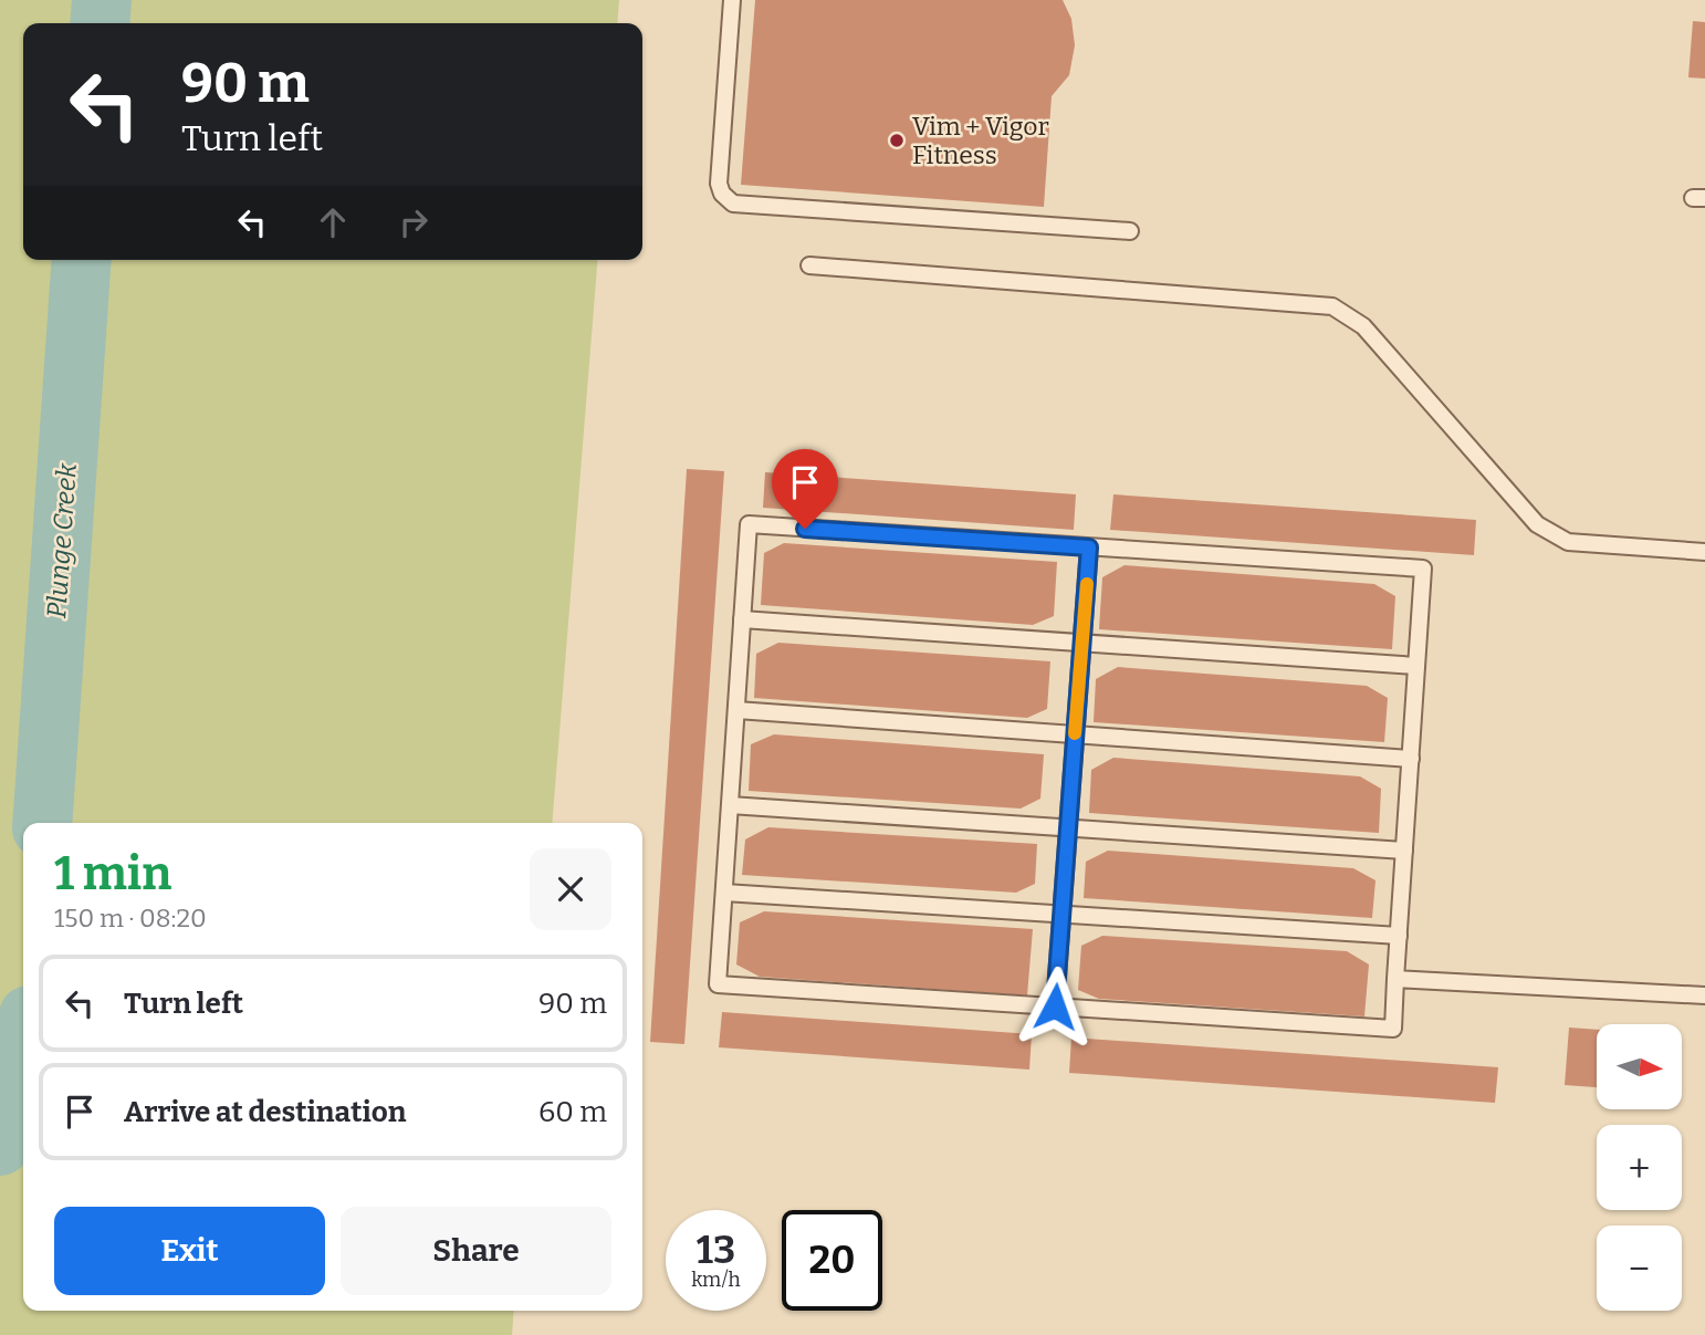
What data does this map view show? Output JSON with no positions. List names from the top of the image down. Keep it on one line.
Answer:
{"water":["Plunge Creek"],"places":["Vim + Vigor Fitness"],"north":"right","page":{"turn":["90 m","Turn left"],"heading":["1 min","150 m · 08:20"],"list":[{"name":"Turn left","value":"90 m"},{"name":"Arrive at destination","value":"60 m"}],"map_buttons":["+","−"],"buttons":["Exit","Share"],"speed":"13 km/h","limit":"20"}}
